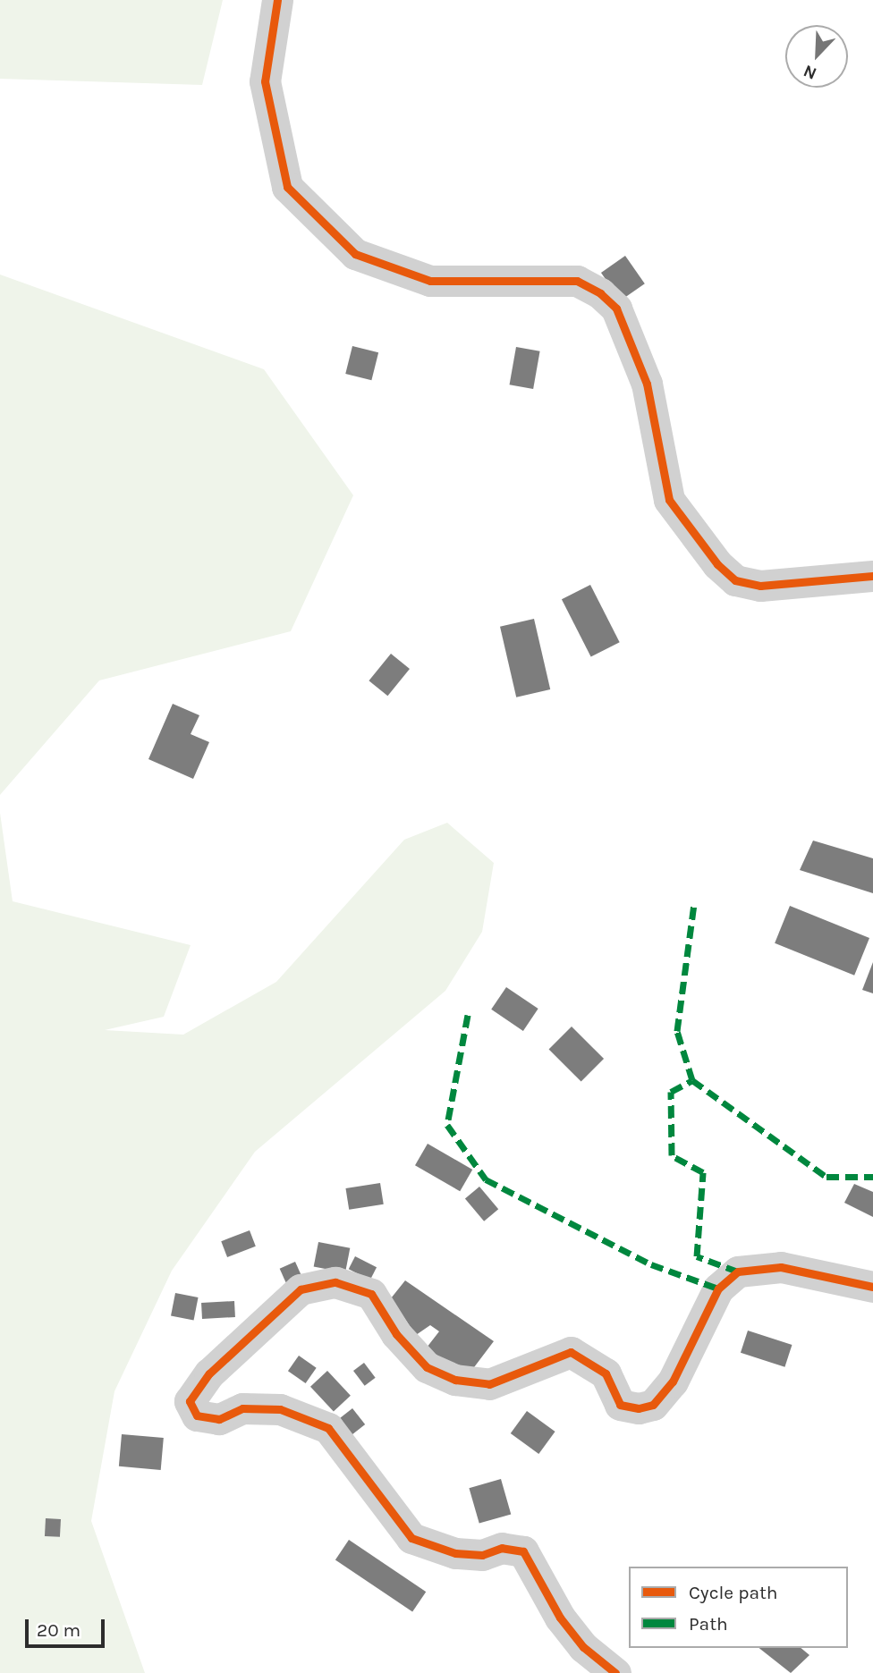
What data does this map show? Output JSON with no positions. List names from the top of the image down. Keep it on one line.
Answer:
{"legend":["Cycle path","Path"],"scale_bar":"20 m","north":"bottom left"}
